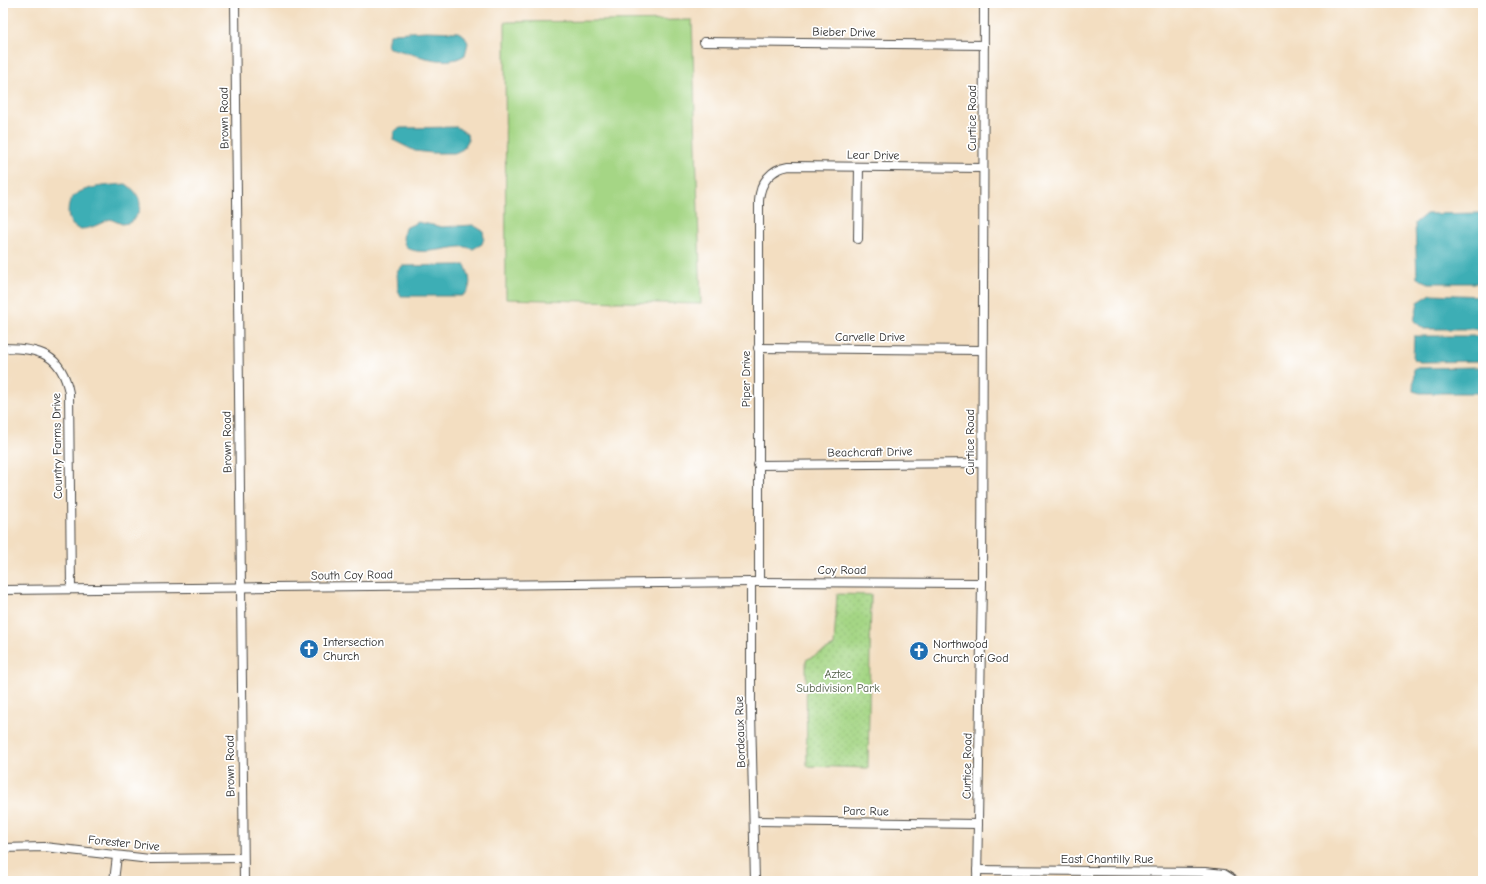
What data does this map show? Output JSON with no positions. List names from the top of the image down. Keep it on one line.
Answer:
{"streets":{"street":["Bieber Drive","Brown Road","Curtice Road","Lear Drive","Carvelle Drive","Piper Drive","Country Farms Drive","Beachcraft Drive","Coy Road","South Coy Road","Bordeaux Rue","Parc Rue","Forester Drive","East Chantilly Rue"]},"crossings":[["Bieber Drive","Curtice Road"],["Brown Road","South Coy Road"],["Brown Road","Forester Drive"],["Curtice Road","Lear Drive"],["Curtice Road","Carvelle Drive"],["Curtice Road","Beachcraft Drive"],["Curtice Road","Coy Road"],["Curtice Road","Parc Rue"],["Curtice Road","East Chantilly Rue"],["Lear Drive","Piper Drive"],["Carvelle Drive","Piper Drive"],["Piper Drive","Beachcraft Drive"],["Piper Drive","Coy Road"],["Piper Drive","Bordeaux Rue"],["Country Farms Drive","South Coy Road"],["Coy Road","South Coy Road"],["Coy Road","Bordeaux Rue"],["Bordeaux Rue","Parc Rue"]],"parks":["Aztec Subdivision Park"],"places":{"church":["Intersection Church","Northwood Church of God"]}}
